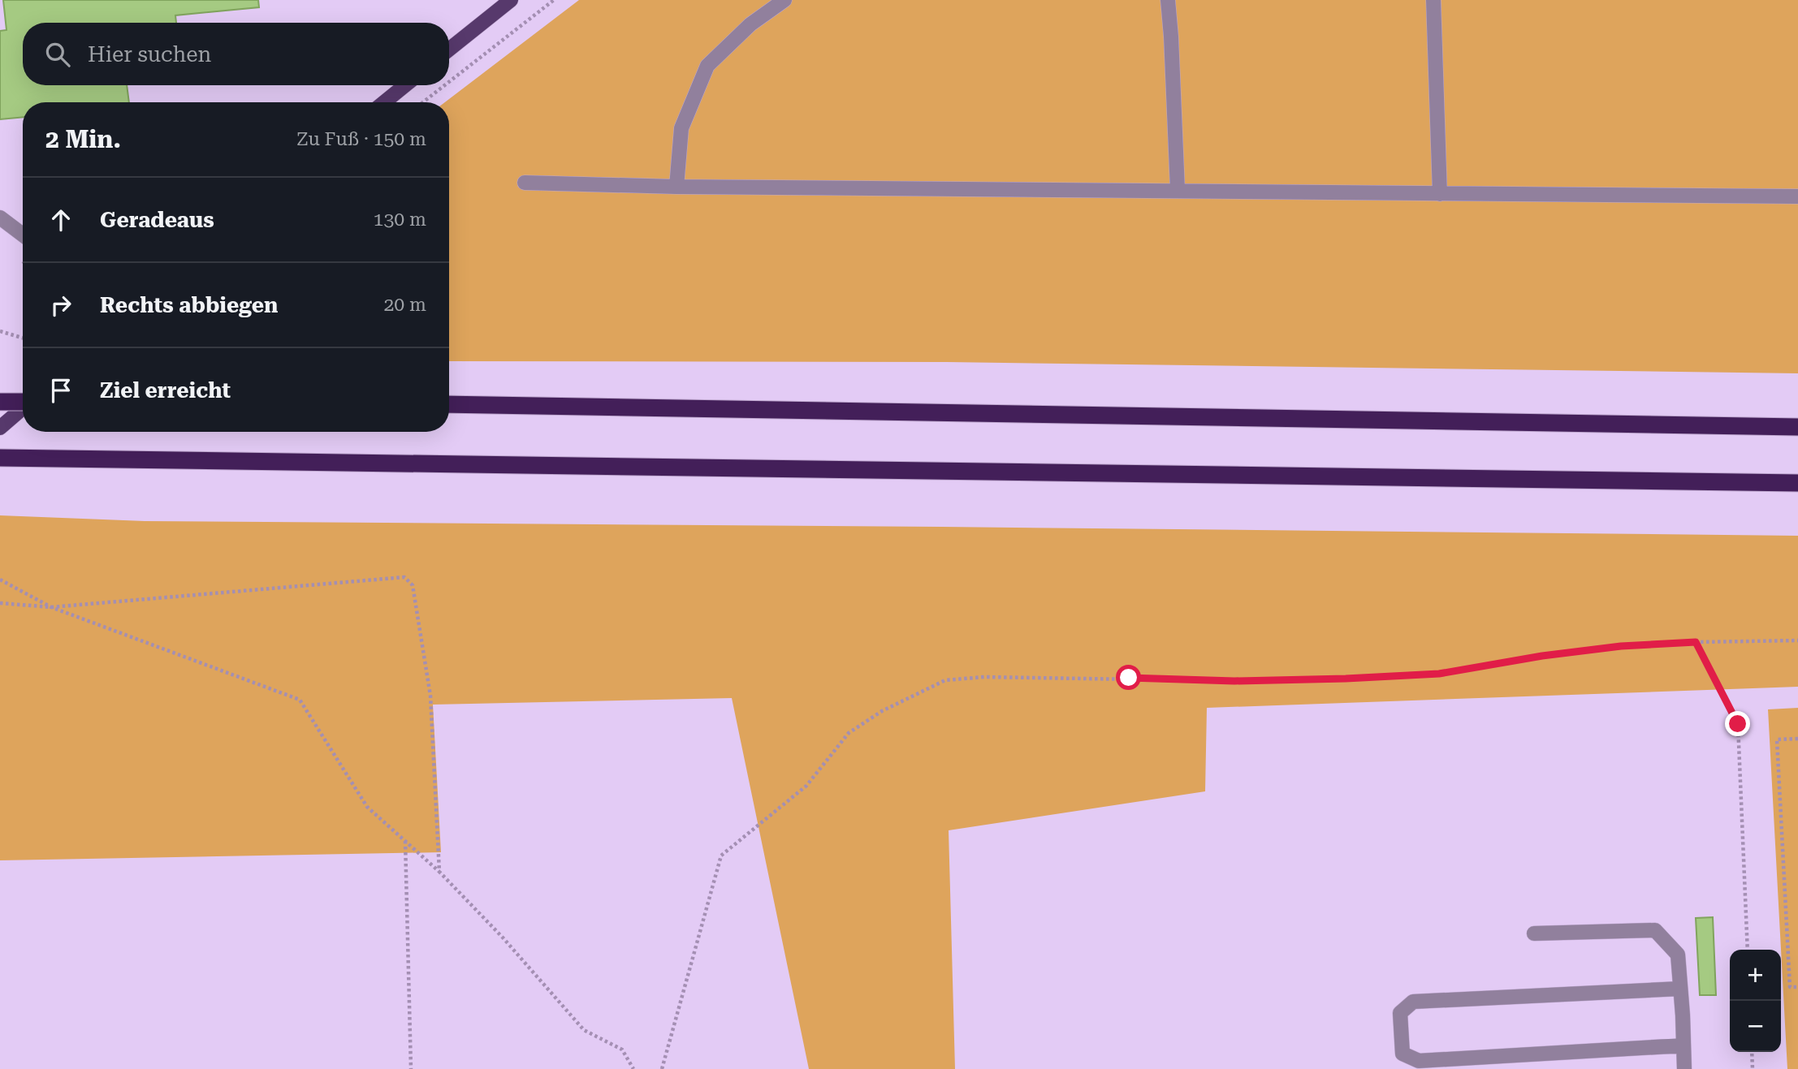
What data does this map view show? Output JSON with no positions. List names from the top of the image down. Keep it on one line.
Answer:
{"page":{"search":"Hier suchen","heading":["2 Min.","Zu Fuß · 150 m"],"list":[["Geradeaus","130 m"],["Rechts abbiegen","20 m"],"Ziel erreicht"],"map_buttons":["+","−"]}}
